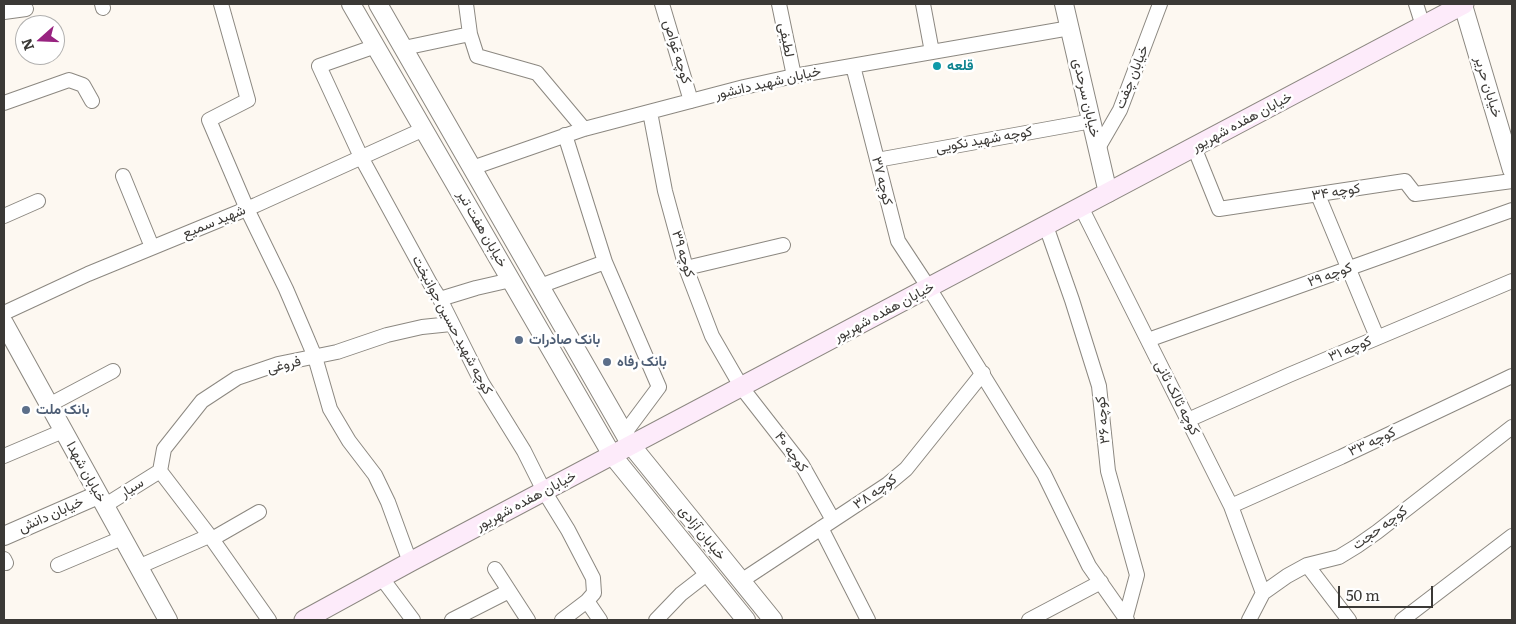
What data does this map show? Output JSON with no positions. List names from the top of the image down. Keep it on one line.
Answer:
{"streets":{"main road":["خیابان هفده شهریور"],"street":["لطیفی","کوچه غواص","خیابان چفت","خیابان شهید دانشور","خیابان حریر","خیابان سرحدی","کوچه شهید نکویی","کوچه ۳۷","کوچه ۳۴","شهید سمیع","خیابان هفت تیر","کوچه ۳۹","کوچه ۲۹","کوچه شهید حسین جوانبخت","کوچه ۳۱","فروغی","کوچه ثالک ثانی","کوچه ۳۶","کوچه ۳۳","کوچه ۴۰","خیابان شهدا","سیار","کوچه ۳۸","خیابان دانش","کوچه حجت","خیابان آزادی"]},"crossings":[["لطیفی","خیابان شهید دانشور"],["کوچه غواص","خیابان شهید دانشور"],["خیابان چفت","خیابان سرحدی"],["خیابان شهید دانشور","خیابان سرحدی"],["خیابان شهید دانشور","کوچه ۳۷"],["خیابان شهید دانشور","خیابان هفت تیر"],["خیابان شهید دانشور","کوچه ۳۹"],["خیابان حریر","خیابان هفده شهریور"],["خیابان سرحدی","خیابان هفده شهریور"],["خیابان سرحدی","کوچه شهید نکویی"],["خیابان هفده شهریور","کوچه ۳۷"],["خیابان هفده شهریور","کوچه ۳۴"],["خیابان هفده شهریور","خیابان هفت تیر"],["خیابان هفده شهریور","کوچه ۳۹"],["خیابان هفده شهریور","کوچه شهید حسین جوانبخت"],["خیابان هفده شهریور","کوچه ثالک ثانی"],["خیابان هفده شهریور","کوچه ۳۶"],["خیابان هفده شهریور","کوچه ۴۰"],["خیابان هفده شهریور","خیابان آزادی"],["کوچه شهید نکویی","کوچه ۳۷"],["شهید سمیع","خیابان هفت تیر"],["شهید سمیع","کوچه شهید حسین جوانبخت"],["خیابان هفت تیر","کوچه شهید حسین جوانبخت"],["خیابان هفت تیر","خیابان آزادی"],["کوچه ۳۹","کوچه ۴۰"],["کوچه ۲۹","کوچه ثالک ثانی"],["کوچه شهید حسین جوانبخت","فروغی"],["کوچه ۳۱","کوچه ثالک ثانی"],["فروغی","سیار"],["کوچه ثالک ثانی","کوچه ۳۳"],["کوچه ثالک ثانی","کوچه حجت"],["کوچه ۴۰","کوچه ۳۸"],["خیابان شهدا","سیار"],["خیابان شهدا","خیابان دانش"],["سیار","خیابان دانش"],["کوچه ۳۸","خیابان آزادی"]],"places":["قلعه","بانک صادرات","بانک رفاه","بانک ملت"],"scale_bar":"50 m","north":"left"}
